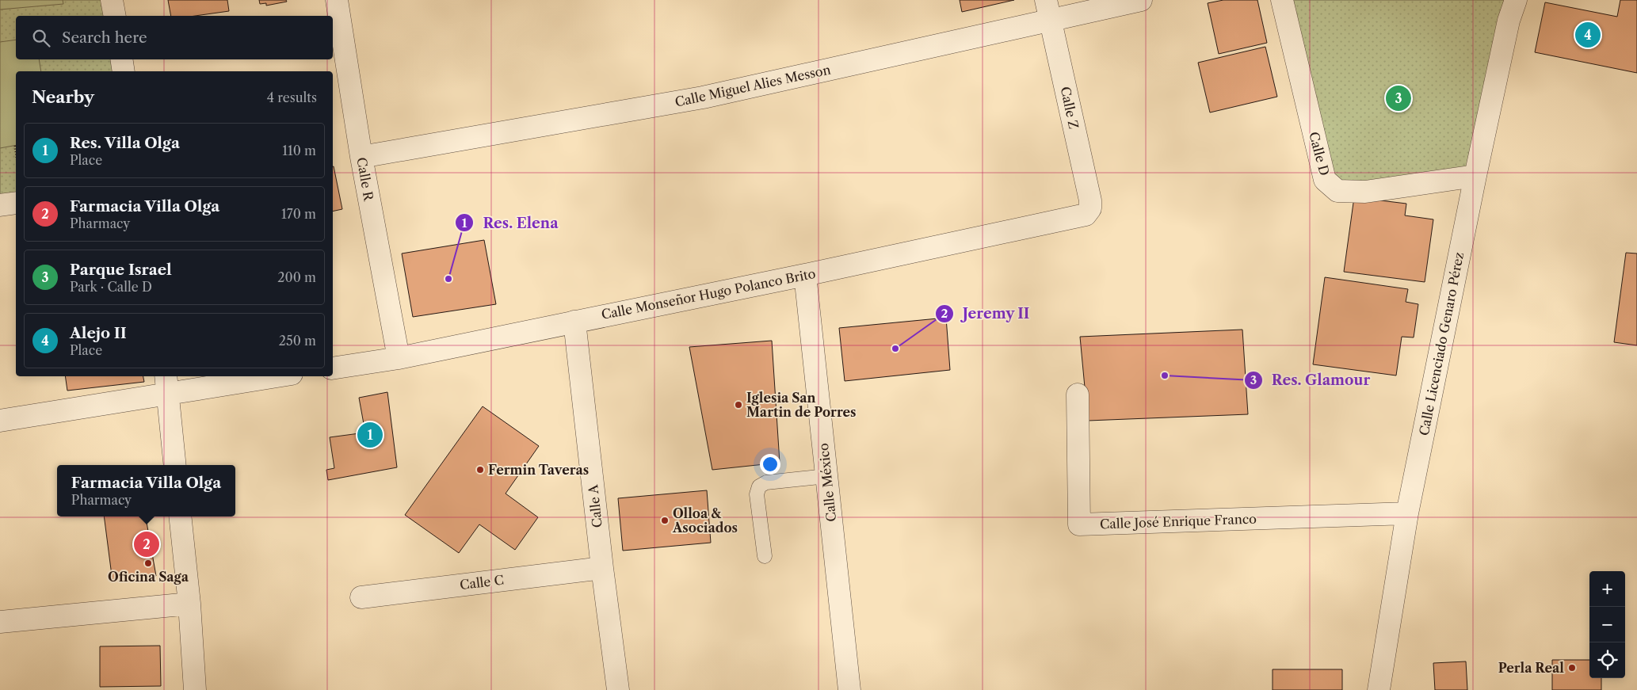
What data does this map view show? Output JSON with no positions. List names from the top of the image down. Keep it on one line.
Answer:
{"streets":{"street":["Calle Miguel Alies Messon","Calle Z","Calle D","Calle R","Calle Monseñor Hugo Polanco Brito","Calle Licenciado Genaro Pérez","Calle México","Calle A","Calle José Enrique Franco","Calle C"]},"crossings":[["Calle Miguel Alies Messon","Calle Z"],["Calle Miguel Alies Messon","Calle R"],["Calle Z","Calle Monseñor Hugo Polanco Brito"],["Calle D","Calle Licenciado Genaro Pérez"],["Calle R","Calle Monseñor Hugo Polanco Brito"],["Calle Monseñor Hugo Polanco Brito","Calle México"],["Calle Monseñor Hugo Polanco Brito","Calle A"],["Calle Licenciado Genaro Pérez","Calle José Enrique Franco"],["Calle A","Calle C"]],"places":["Res. Elena","Jeremy II","Res. Glamour","Iglesia San Martin de Porres","Fermin Taveras","Olloa & Asociados","Oficina Saga","Perla Real"],"page":{"search":"Search here","pins":["4","3","1","2"],"heading":["Nearby","4 results"],"list":[{"mark":"1","name":"Res. Villa Olga","note":"Place","value":"110 m"},{"mark":"2","name":"Farmacia Villa Olga","note":"Pharmacy","value":"170 m"},{"mark":"3","name":"Parque Israel","note":"Park · Calle D","value":"200 m"},{"mark":"4","name":"Alejo II","note":"Place","value":"250 m"}],"popup":["Farmacia Villa Olga","Pharmacy"],"map_buttons":["+","−"]}}
